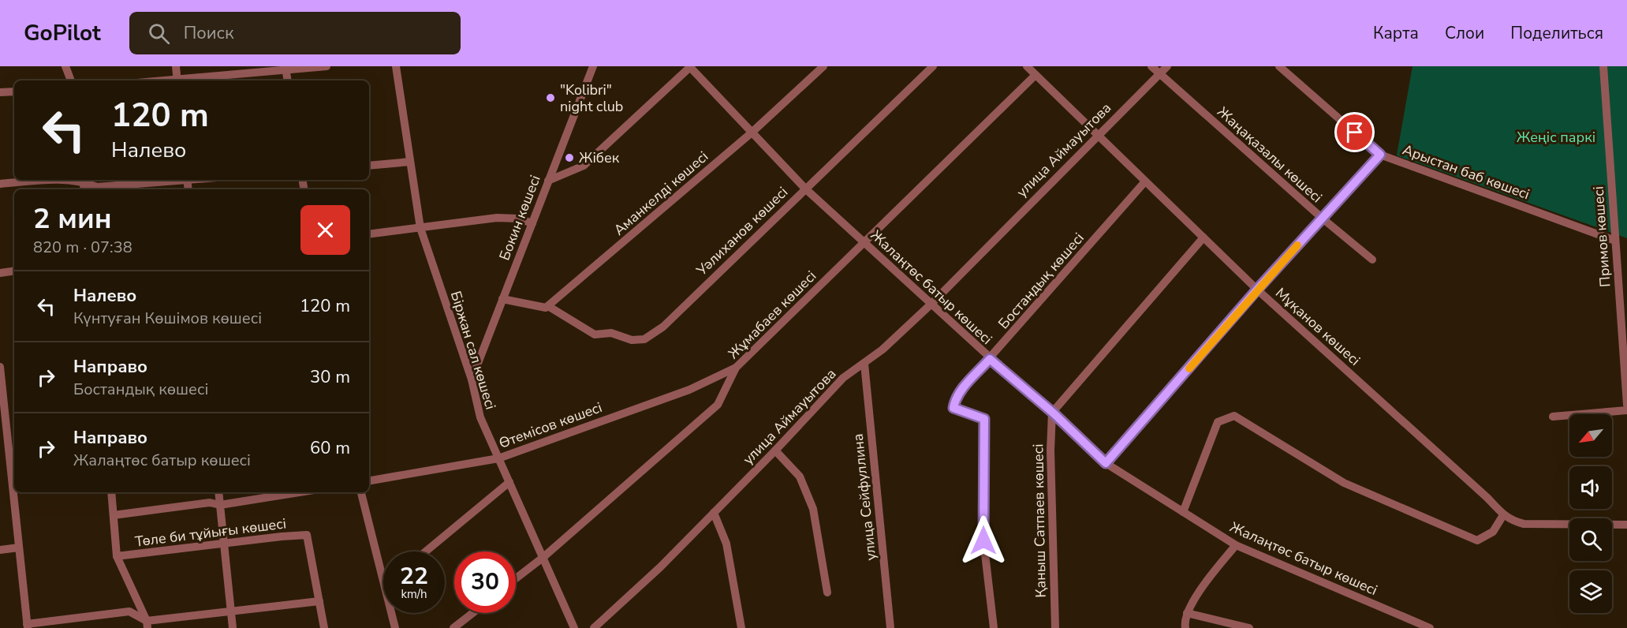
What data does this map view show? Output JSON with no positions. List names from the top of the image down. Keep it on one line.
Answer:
{"streets":{"street":["улица Аймауытова","Жаңақазалы көшесі","Арыстан баб көшесі","Аманкелді көшесі","Бокин көшесі","Уәлиханов көшесі","Примов көшесі","Бостандық көшесі","Жалаңтөс батыр көшесі","Жұмабаев көшесі","Мұқанов көшесі","Біржан сал көшесі","Өтемісов көшесі","улица Сейфуллина","Қаныш Сатпаев көшесі","Төле би тұйығы көшесі"]},"crossings":[["улица Аймауытова","Жаңақазалы көшесі"],["улица Аймауытова","Жалаңтөс батыр көшесі"],["улица Аймауытова","Мұқанов көшесі"],["улица Аймауытова","улица Сейфуллина"],["Арыстан баб көшесі","Примов көшесі"],["Аманкелді көшесі","Уәлиханов көшесі"],["Аманкелді көшесі","Жалаңтөс батыр көшесі"],["Бокин көшесі","Біржан сал көшесі"],["Уәлиханов көшесі","Жалаңтөс батыр көшесі"],["Бостандық көшесі","Жалаңтөс батыр көшесі"],["Бостандық көшесі","Мұқанов көшесі"],["Жалаңтөс батыр көшесі","Жұмабаев көшесі"],["Жалаңтөс батыр көшесі","Қаныш Сатпаев көшесі"],["Жұмабаев көшесі","Мұқанов көшесі"],["Жұмабаев көшесі","Біржан сал көшесі"],["Жұмабаев көшесі","Өтемісов көшесі"],["Біржан сал көшесі","Өтемісов көшесі"]],"parks":["Жеңіс паркі"],"places":["\"Kolibri\" night club","Жібек"],"north":"bottom left","page":{"header":"GoPilot","search":"Поиск","nav":["Карта","Слои","Поделиться"],"turn":["120 m","Налево"],"heading":["2 мин","820 m · 07:38"],"list":[{"name":"Налево","note":"Күнтуған Көшімов көшесі","value":"120 m"},{"name":"Направо","note":"Бостандық көшесі","value":"30 m"},{"name":"Направо","note":"Жалаңтөс батыр көшесі","value":"60 m"}],"speed":"22 km/h","limit":"30"}}
